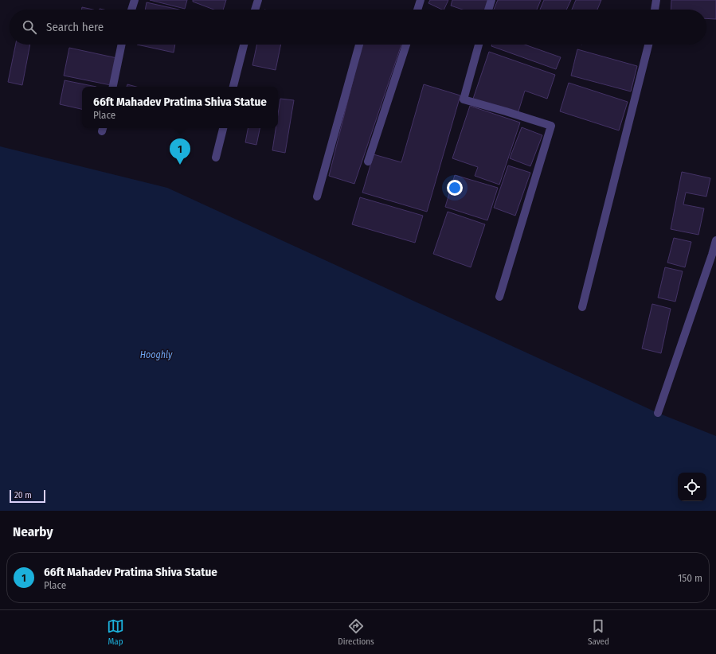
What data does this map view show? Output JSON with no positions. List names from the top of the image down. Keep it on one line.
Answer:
{"water":["Hooghly"],"scale_bar":"20 m","page":{"search":"Search here","popup":["66ft Mahadev Pratima Shiva Statue","Place"],"pins":"1","scale":"20 m","heading":"Nearby","list":[{"mark":"1","name":"66ft Mahadev Pratima Shiva Statue","note":"Place","value":"150 m"}],"nav":["Map","Directions","Saved"]}}
